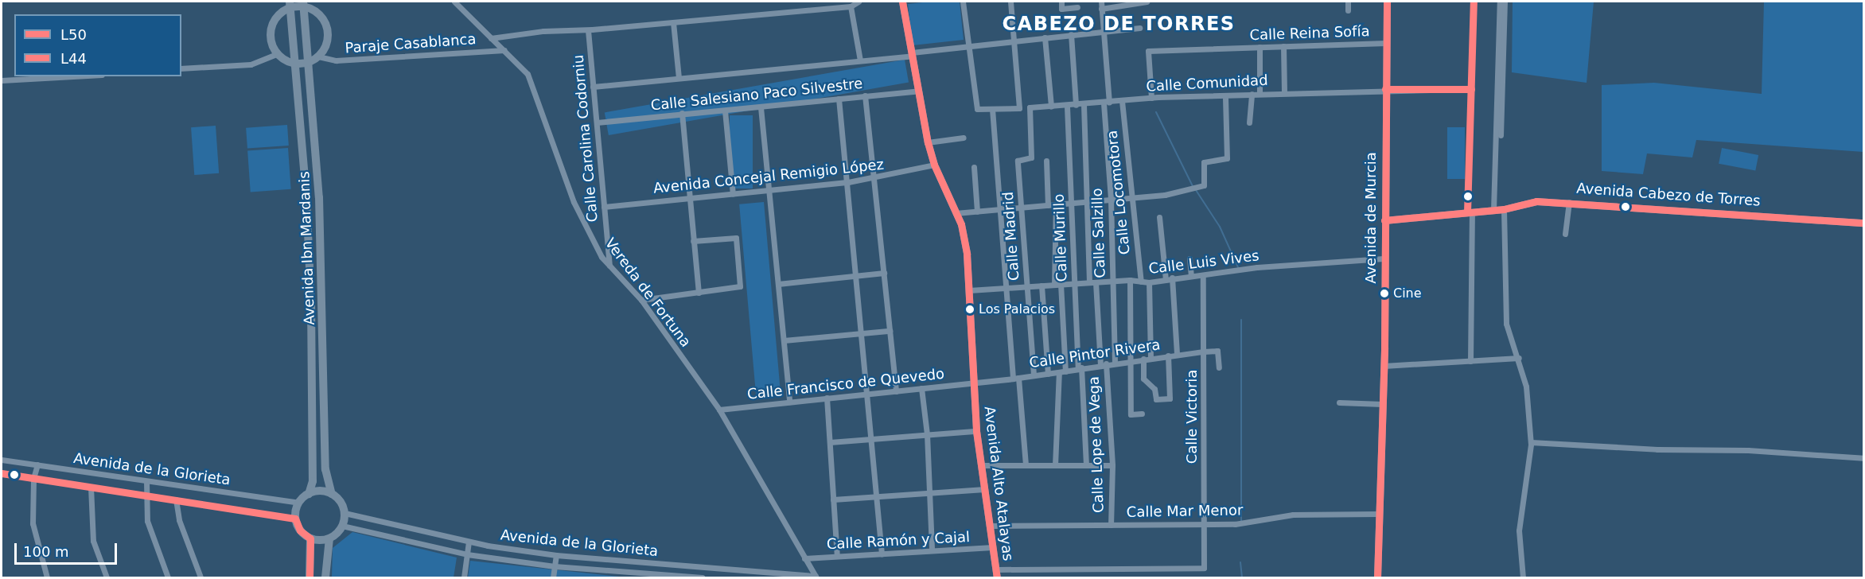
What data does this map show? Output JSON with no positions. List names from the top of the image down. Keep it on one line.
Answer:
{"streets":{"main road":["Avenida Ibn Mardanis"],"street":["Calle Reina Sofía","Paraje Casablanca","Calle Comunidad","Calle Salesiano Paco Silvestre","Calle Carolina Codorniu","Avenida Concejal Remigio López","Calle Locomotora","Avenida Cabezo de Torres","Avenida de Murcia","Calle Salzillo","Calle Madrid","Calle Murillo","Calle Luis Vives","Vereda de Fortuna","Calle Pintor Rivera","Calle Francisco de Quevedo","Calle Victoria","Calle Lope de Vega","Avenida de la Glorieta","Avenida Alto Atalayas","Calle Mar Menor","Calle Ramón y Cajal"]},"crossings":[["Calle Reina Sofía","Calle Comunidad"],["Calle Reina Sofía","Avenida de Murcia"],["Paraje Casablanca","Vereda de Fortuna"],["Calle Comunidad","Calle Locomotora"],["Calle Comunidad","Avenida de Murcia"],["Calle Comunidad","Calle Salzillo"],["Calle Comunidad","Calle Madrid"],["Calle Comunidad","Calle Murillo"],["Calle Comunidad","Calle Lope de Vega"],["Calle Salesiano Paco Silvestre","Calle Carolina Codorniu"],["Calle Salesiano Paco Silvestre","Avenida Alto Atalayas"],["Calle Carolina Codorniu","Avenida Concejal Remigio López"],["Calle Carolina Codorniu","Vereda de Fortuna"],["Avenida Concejal Remigio López","Avenida Alto Atalayas"],["Calle Locomotora","Calle Luis Vives"],["Avenida Cabezo de Torres","Avenida de Murcia"],["Avenida de Murcia","Calle Luis Vives"],["Avenida de Murcia","Calle Mar Menor"],["Calle Salzillo","Calle Luis Vives"],["Calle Salzillo","Calle Pintor Rivera"],["Calle Madrid","Calle Luis Vives"],["Calle Madrid","Calle Pintor Rivera"],["Calle Murillo","Calle Luis Vives"],["Calle Murillo","Calle Pintor Rivera"],["Avenida Ibn Mardanis","Avenida de la Glorieta"],["Calle Luis Vives","Calle Victoria"],["Calle Luis Vives","Calle Lope de Vega"],["Calle Luis Vives","Avenida Alto Atalayas"],["Vereda de Fortuna","Calle Francisco de Quevedo"],["Vereda de Fortuna","Avenida de la Glorieta"],["Vereda de Fortuna","Calle Ramón y Cajal"],["Calle Pintor Rivera","Calle Francisco de Quevedo"],["Calle Pintor Rivera","Calle Victoria"],["Calle Pintor Rivera","Calle Lope de Vega"],["Calle Pintor Rivera","Avenida Alto Atalayas"],["Calle Francisco de Quevedo","Avenida Alto Atalayas"],["Calle Victoria","Avenida Alto Atalayas"],["Calle Victoria","Calle Mar Menor"],["Calle Lope de Vega","Calle Mar Menor"],["Avenida Alto Atalayas","Calle Mar Menor"],["Avenida Alto Atalayas","Calle Ramón y Cajal"]],"districts":["CABEZO DE TORRES"],"places":["Cine","Los Palacios"],"lines":["transit line L50","transit line L44"],"legend":["L50","L44"],"scale_bar":"100 m"}
